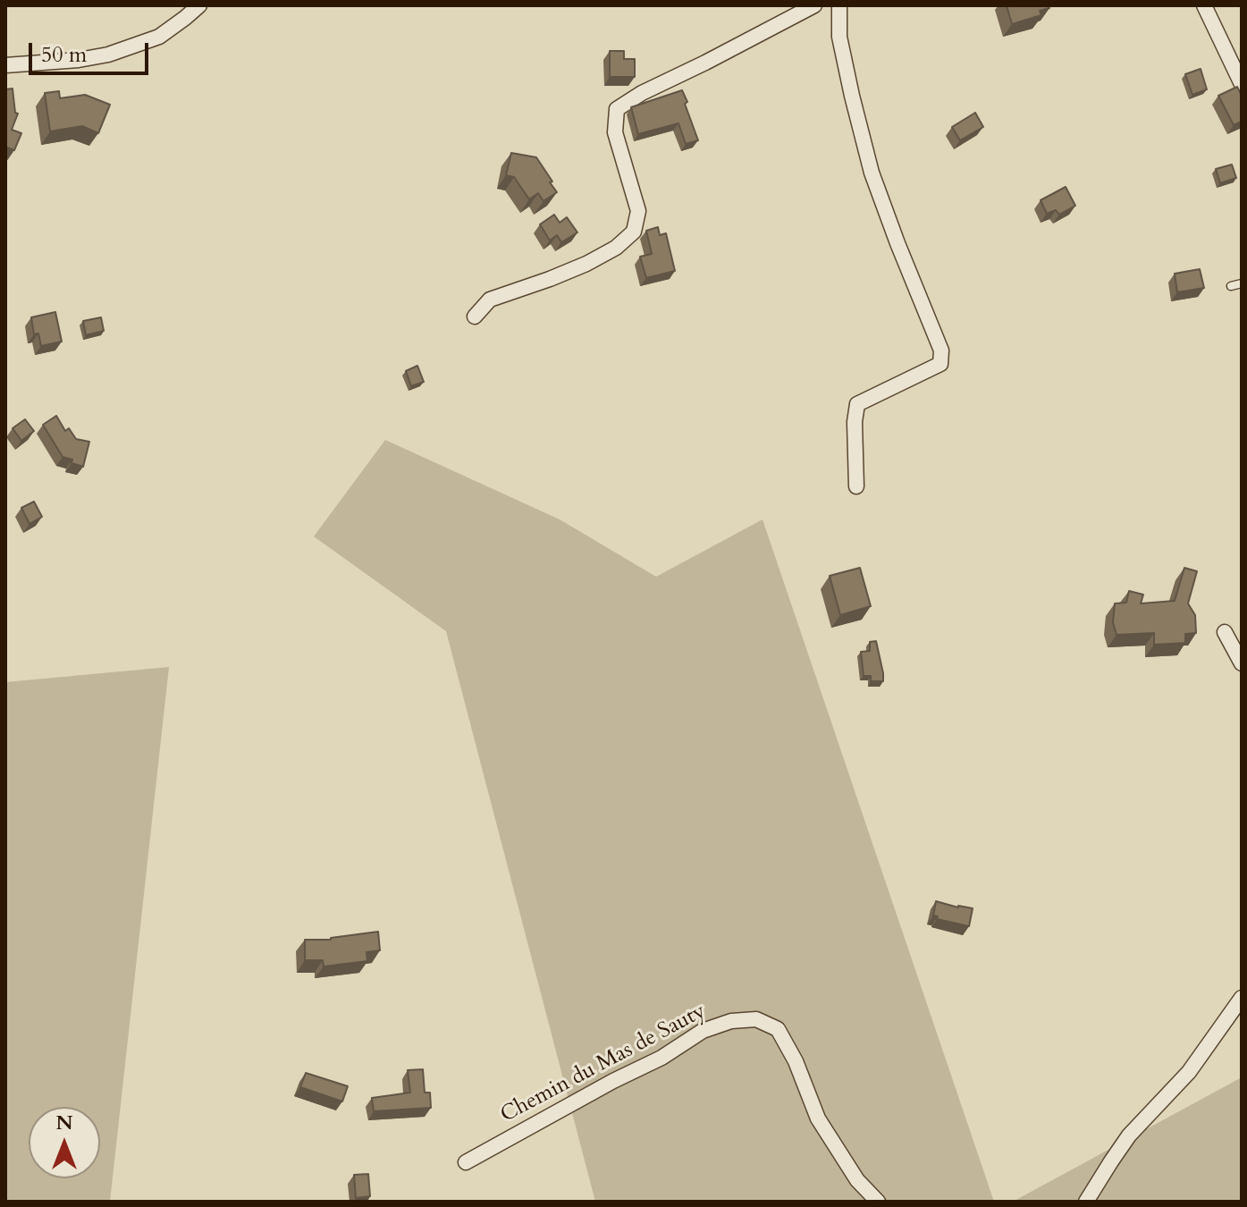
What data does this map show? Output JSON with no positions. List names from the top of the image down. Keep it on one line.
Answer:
{"streets":{"street":["Chemin du Mas de Sauty"]},"scale_bar":"50 m","north":"top"}
